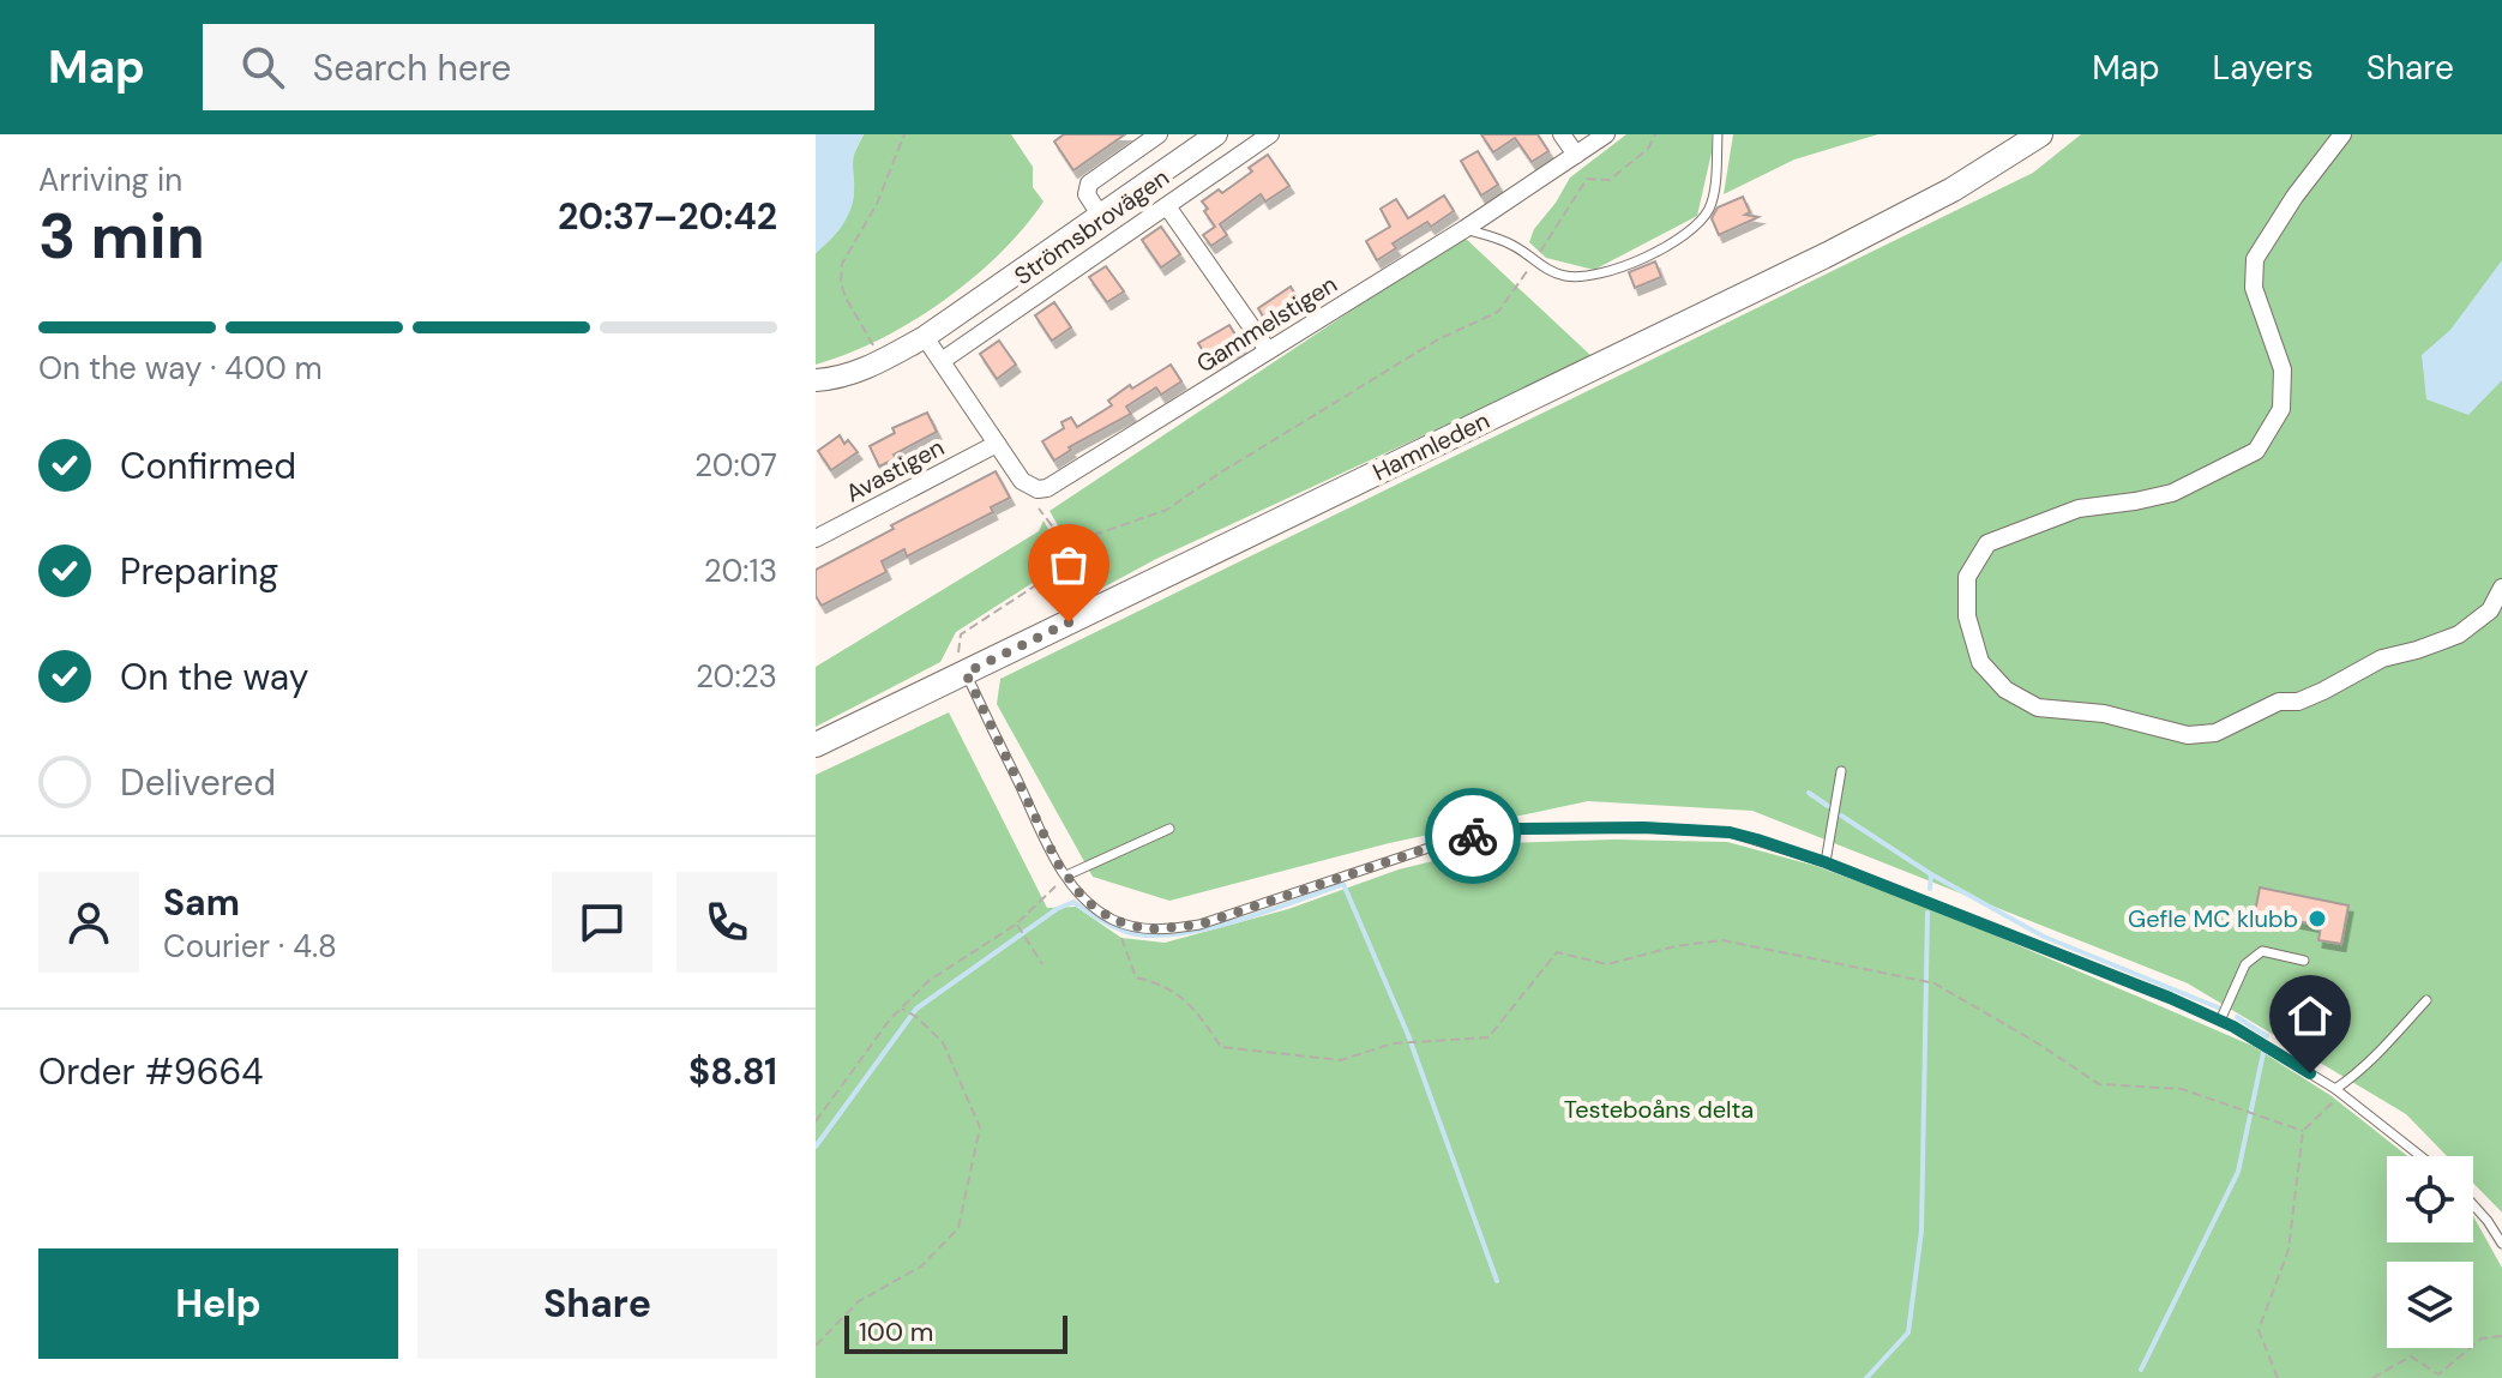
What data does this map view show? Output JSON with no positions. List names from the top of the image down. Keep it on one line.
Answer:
{"streets":{"main road":["Hamnleden"],"street":["Strömsbrovägen","Gammelstigen","Avastigen"]},"crossings":[["Gammelstigen","Avastigen"]],"parks":["Testeboåns delta"],"places":["Gefle MC klubb"],"scale_bar":"100 m","page":{"header":"Map","search":"Search here","nav":["Map","Layers","Share"],"heading":["3 min","Arriving in","20:37–20:42"],"panel":["Sam","Courier · 4.8","Order #9664","$8.81"],"bar":"On the way · 400 m","list":[["Confirmed","20:07"],["Preparing","20:13"],["On the way","20:23"],"Delivered"],"buttons":["Help","Share"],"scale":"100 m"}}
